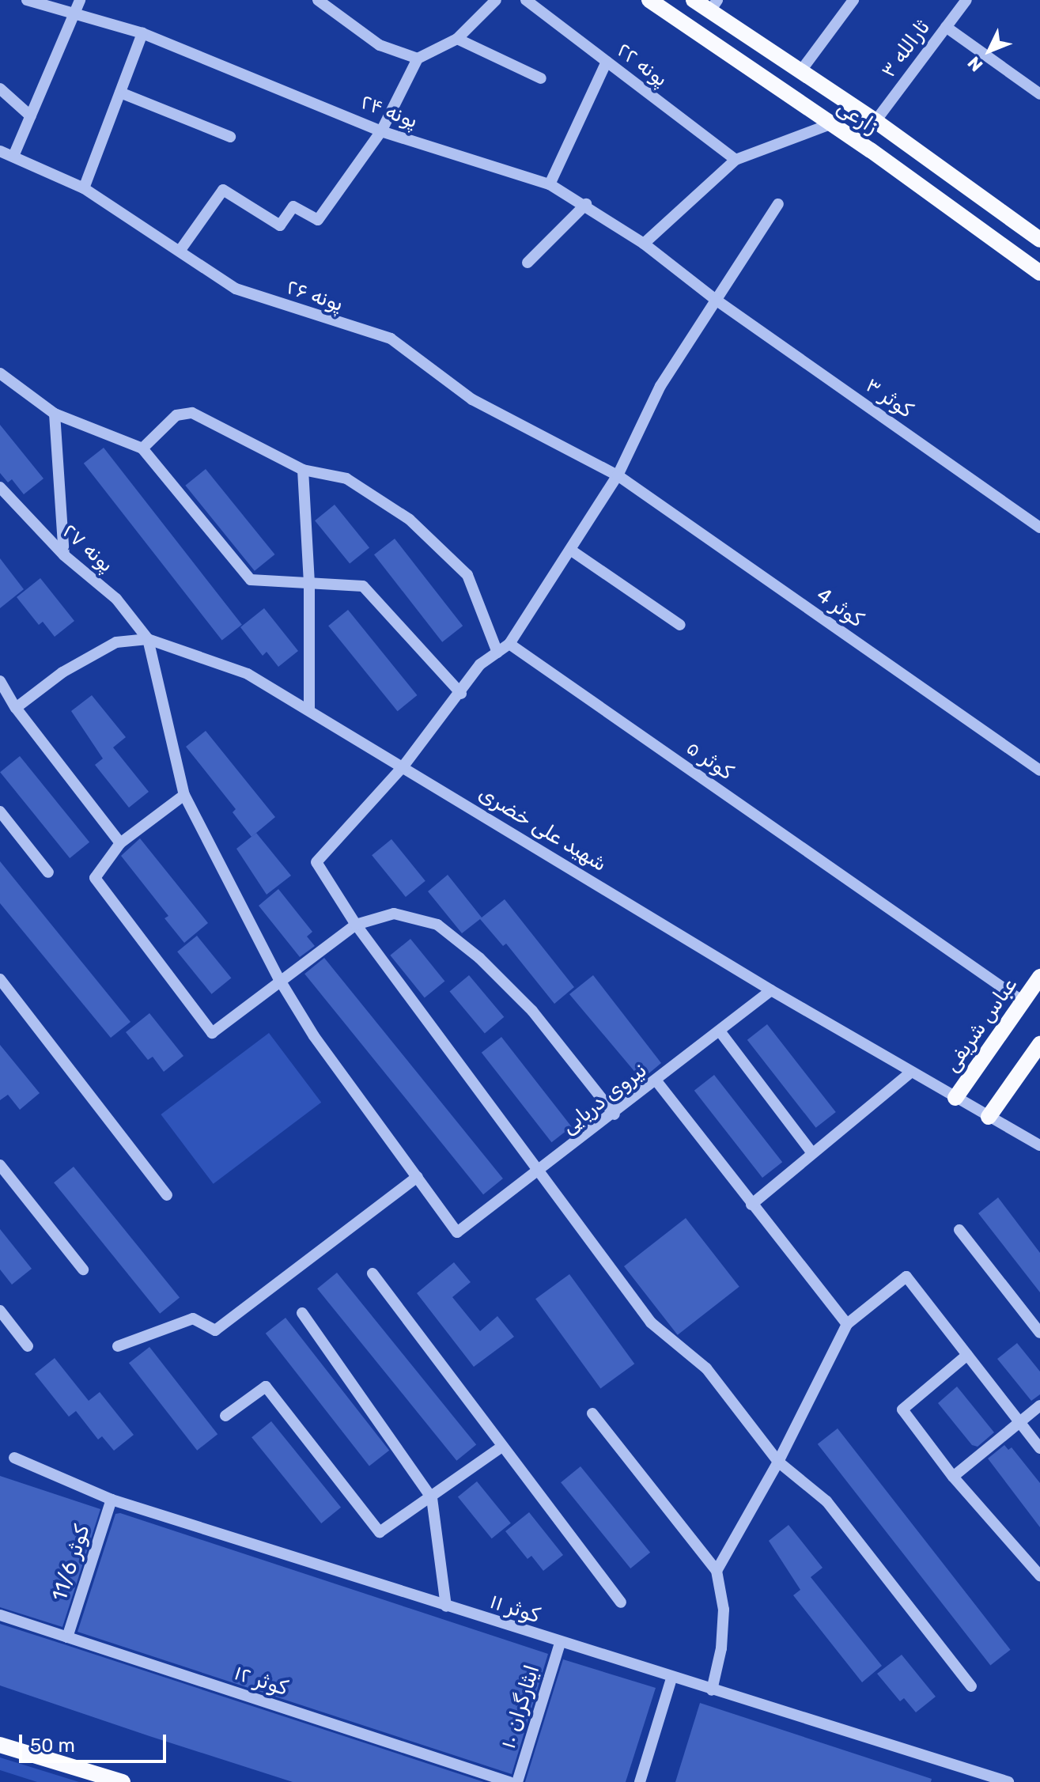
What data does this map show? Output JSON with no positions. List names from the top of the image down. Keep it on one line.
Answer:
{"streets":{"main road":["زارعی","عباس شریفی"],"street":["ثارالله ۳","پونه ۲۲","پونه ۲۴","پونه ۲۶","کوثر ۳","پونه ۲۷","کوثر 4","کوثر ۵","شهید علی خضری","نیروی دریایی","کوثر 11/6","کوثر ۱۱","کوثر ۱۲","ایثارگران ۱۰"]},"crossings":[["ثارالله ۳","زارعی"],["پونه ۲۴","کوثر ۳"],["پونه ۲۶","کوثر 4"],["پونه ۲۷","شهید علی خضری"],["کوثر ۵","عباس شریفی"],["شهید علی خضری","عباس شریفی"],["شهید علی خضری","نیروی دریایی"],["کوثر 11/6","کوثر ۱۱"],["کوثر 11/6","کوثر ۱۲"],["کوثر ۱۱","ایثارگران ۱۰"]],"scale_bar":"50 m","north":"bottom left"}
